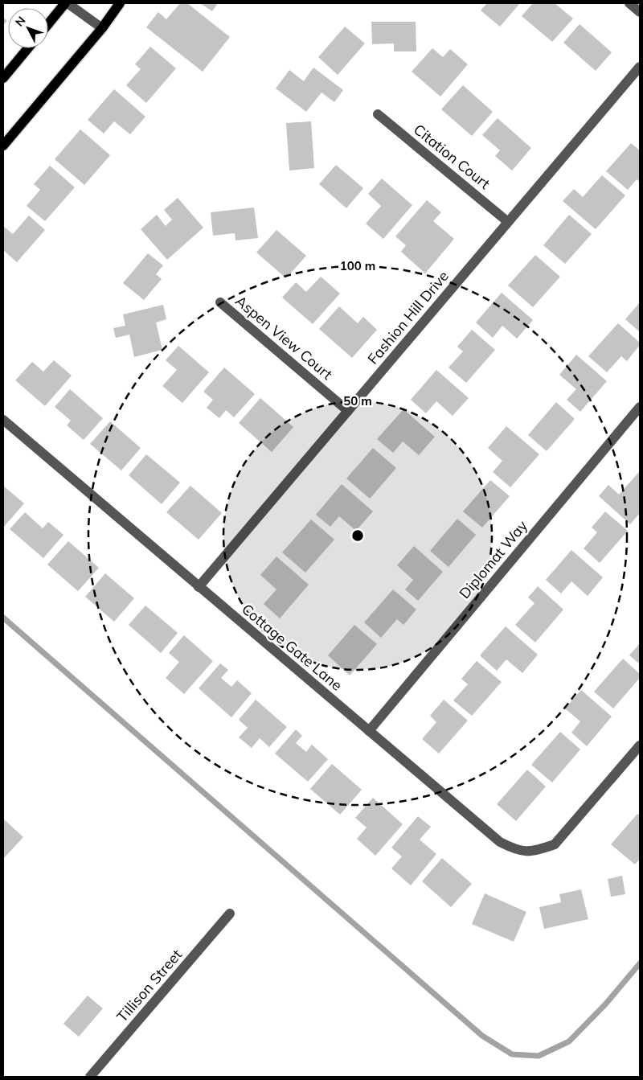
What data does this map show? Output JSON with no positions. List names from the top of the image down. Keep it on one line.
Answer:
{"streets":{"street":["Citation Court","Fashion Hill Drive","Aspen View Court","Diplomat Way","Cottage Gate Lane","Tillison Street"]},"crossings":[["Citation Court","Fashion Hill Drive"],["Fashion Hill Drive","Aspen View Court"],["Fashion Hill Drive","Cottage Gate Lane"],["Diplomat Way","Cottage Gate Lane"]],"north":"top left","rings":["100 m","50 m"]}
